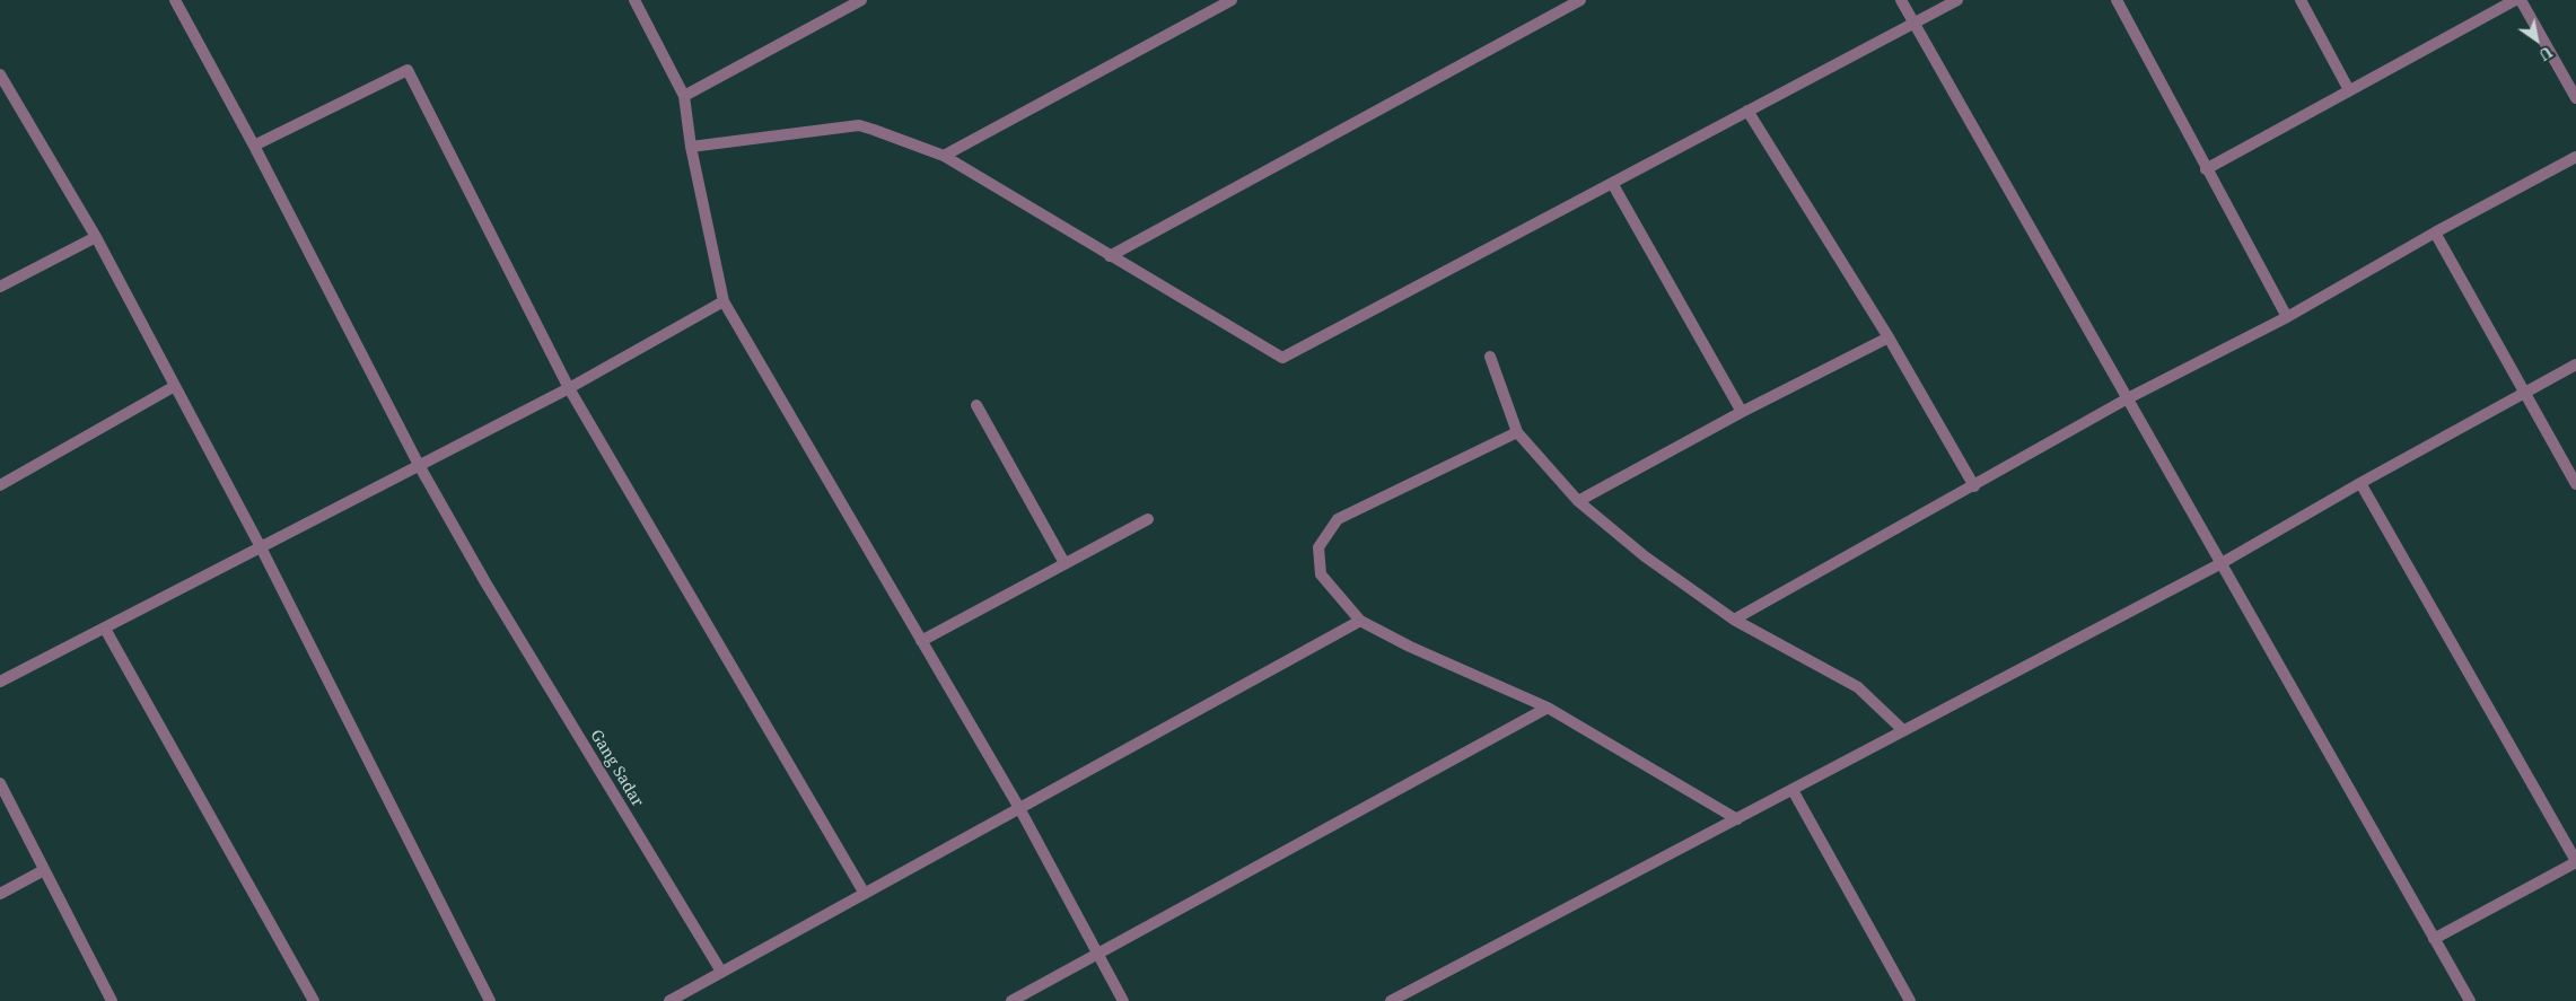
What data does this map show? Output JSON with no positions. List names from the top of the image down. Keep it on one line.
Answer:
{"streets":{"street":["Gang Sadar"]},"north":"bottom right"}
